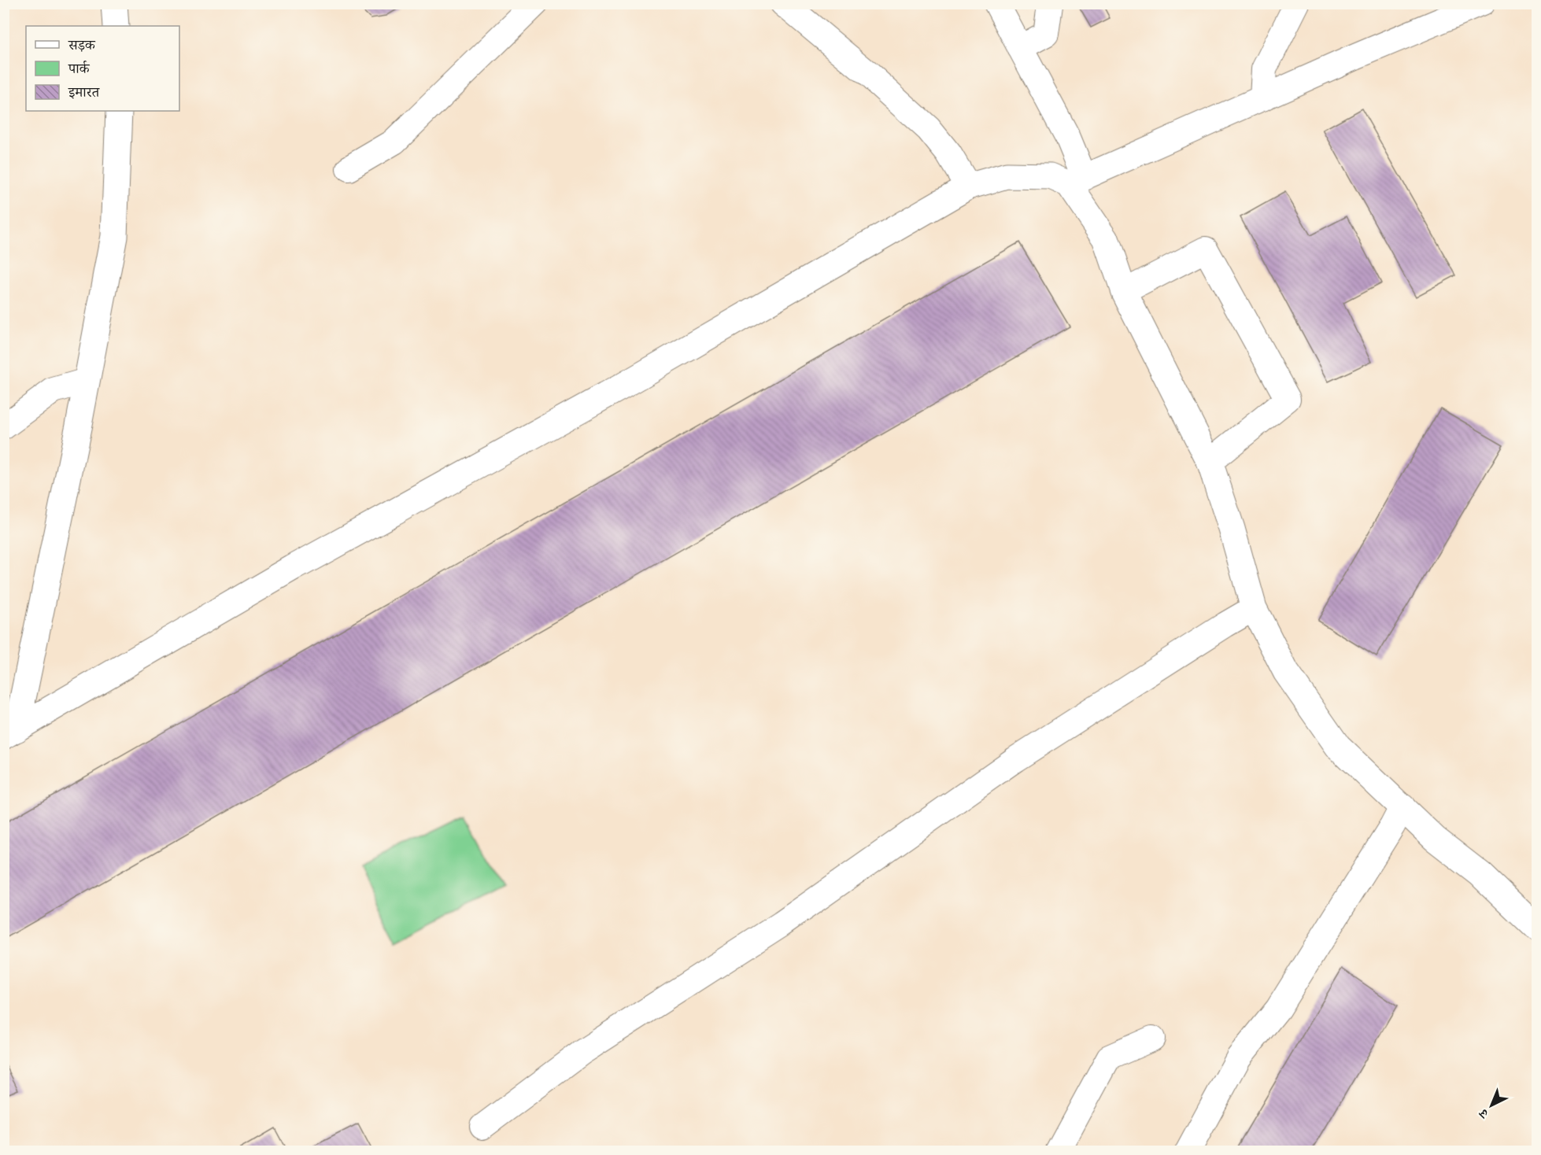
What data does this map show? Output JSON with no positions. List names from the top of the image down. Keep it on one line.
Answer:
{"legend":["सड़क","पार्क","इमारत"],"north":"bottom left"}
